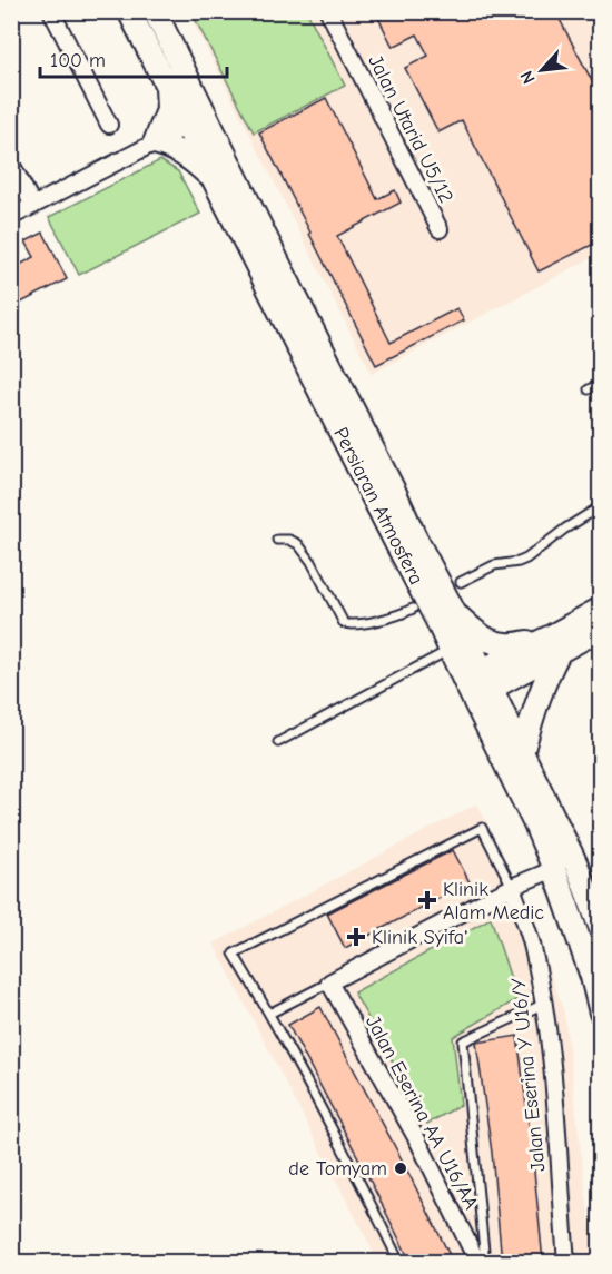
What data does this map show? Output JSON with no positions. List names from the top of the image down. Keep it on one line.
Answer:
{"streets":{"street":["Jalan Utarid U5/12","Persiaran Atmosfera","Jalan Eserina Y U16/Y","Jalan Eserina AA U16/AA"]},"places":{"health":["Klinik Alam Medic","Klinik Syifa'"],"other":["de Tomyam"]},"scale_bar":"100 m","north":"bottom left"}
